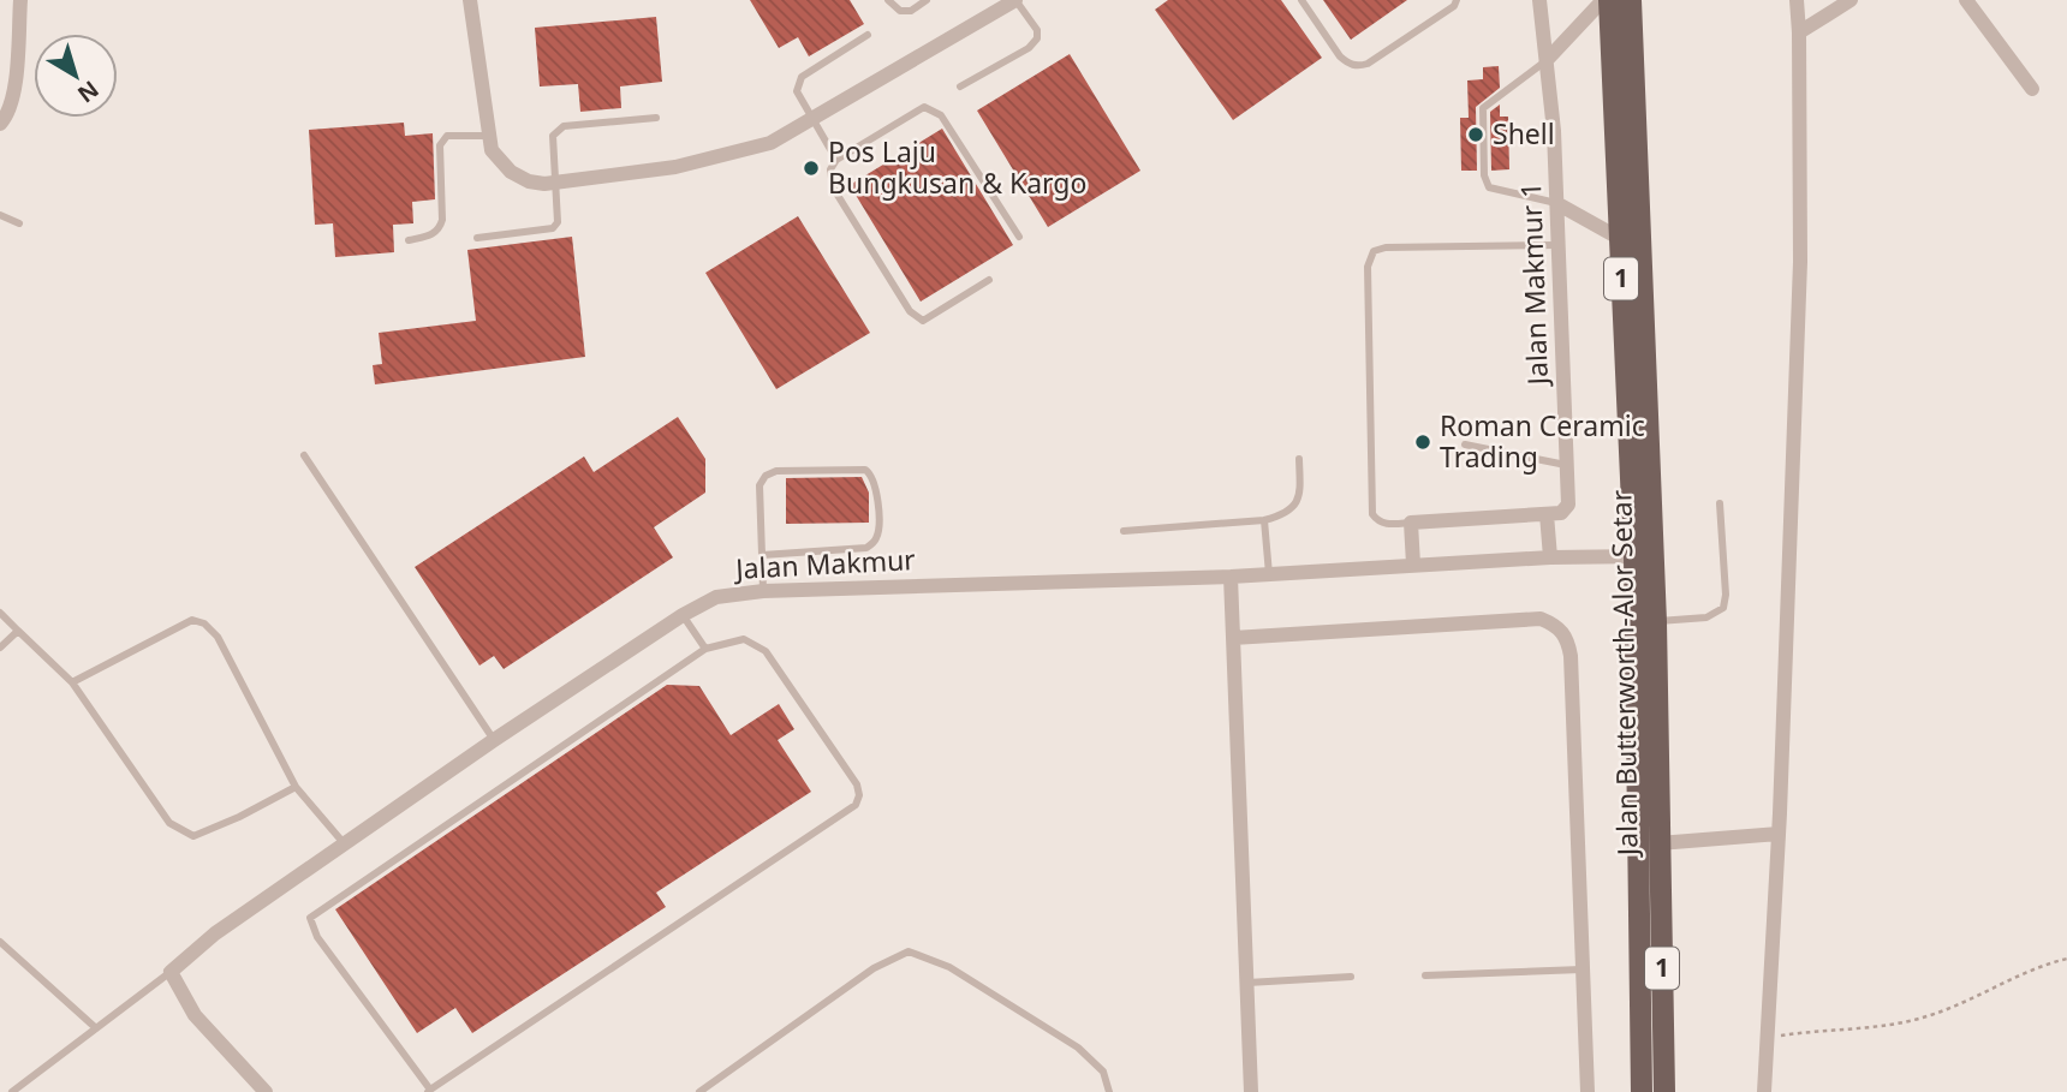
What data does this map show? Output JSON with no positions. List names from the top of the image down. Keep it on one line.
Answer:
{"streets":{"main road":["1","Jalan Butterworth-Alor Setar"],"street":["Jalan Makmur 1","Jalan Makmur"]},"crossings":[["Jalan Makmur","Jalan Butterworth-Alor Setar"]],"places":["Shell","Pos Laju Bungkusan & Kargo","Roman Ceramic Trading"],"north":"bottom right"}
